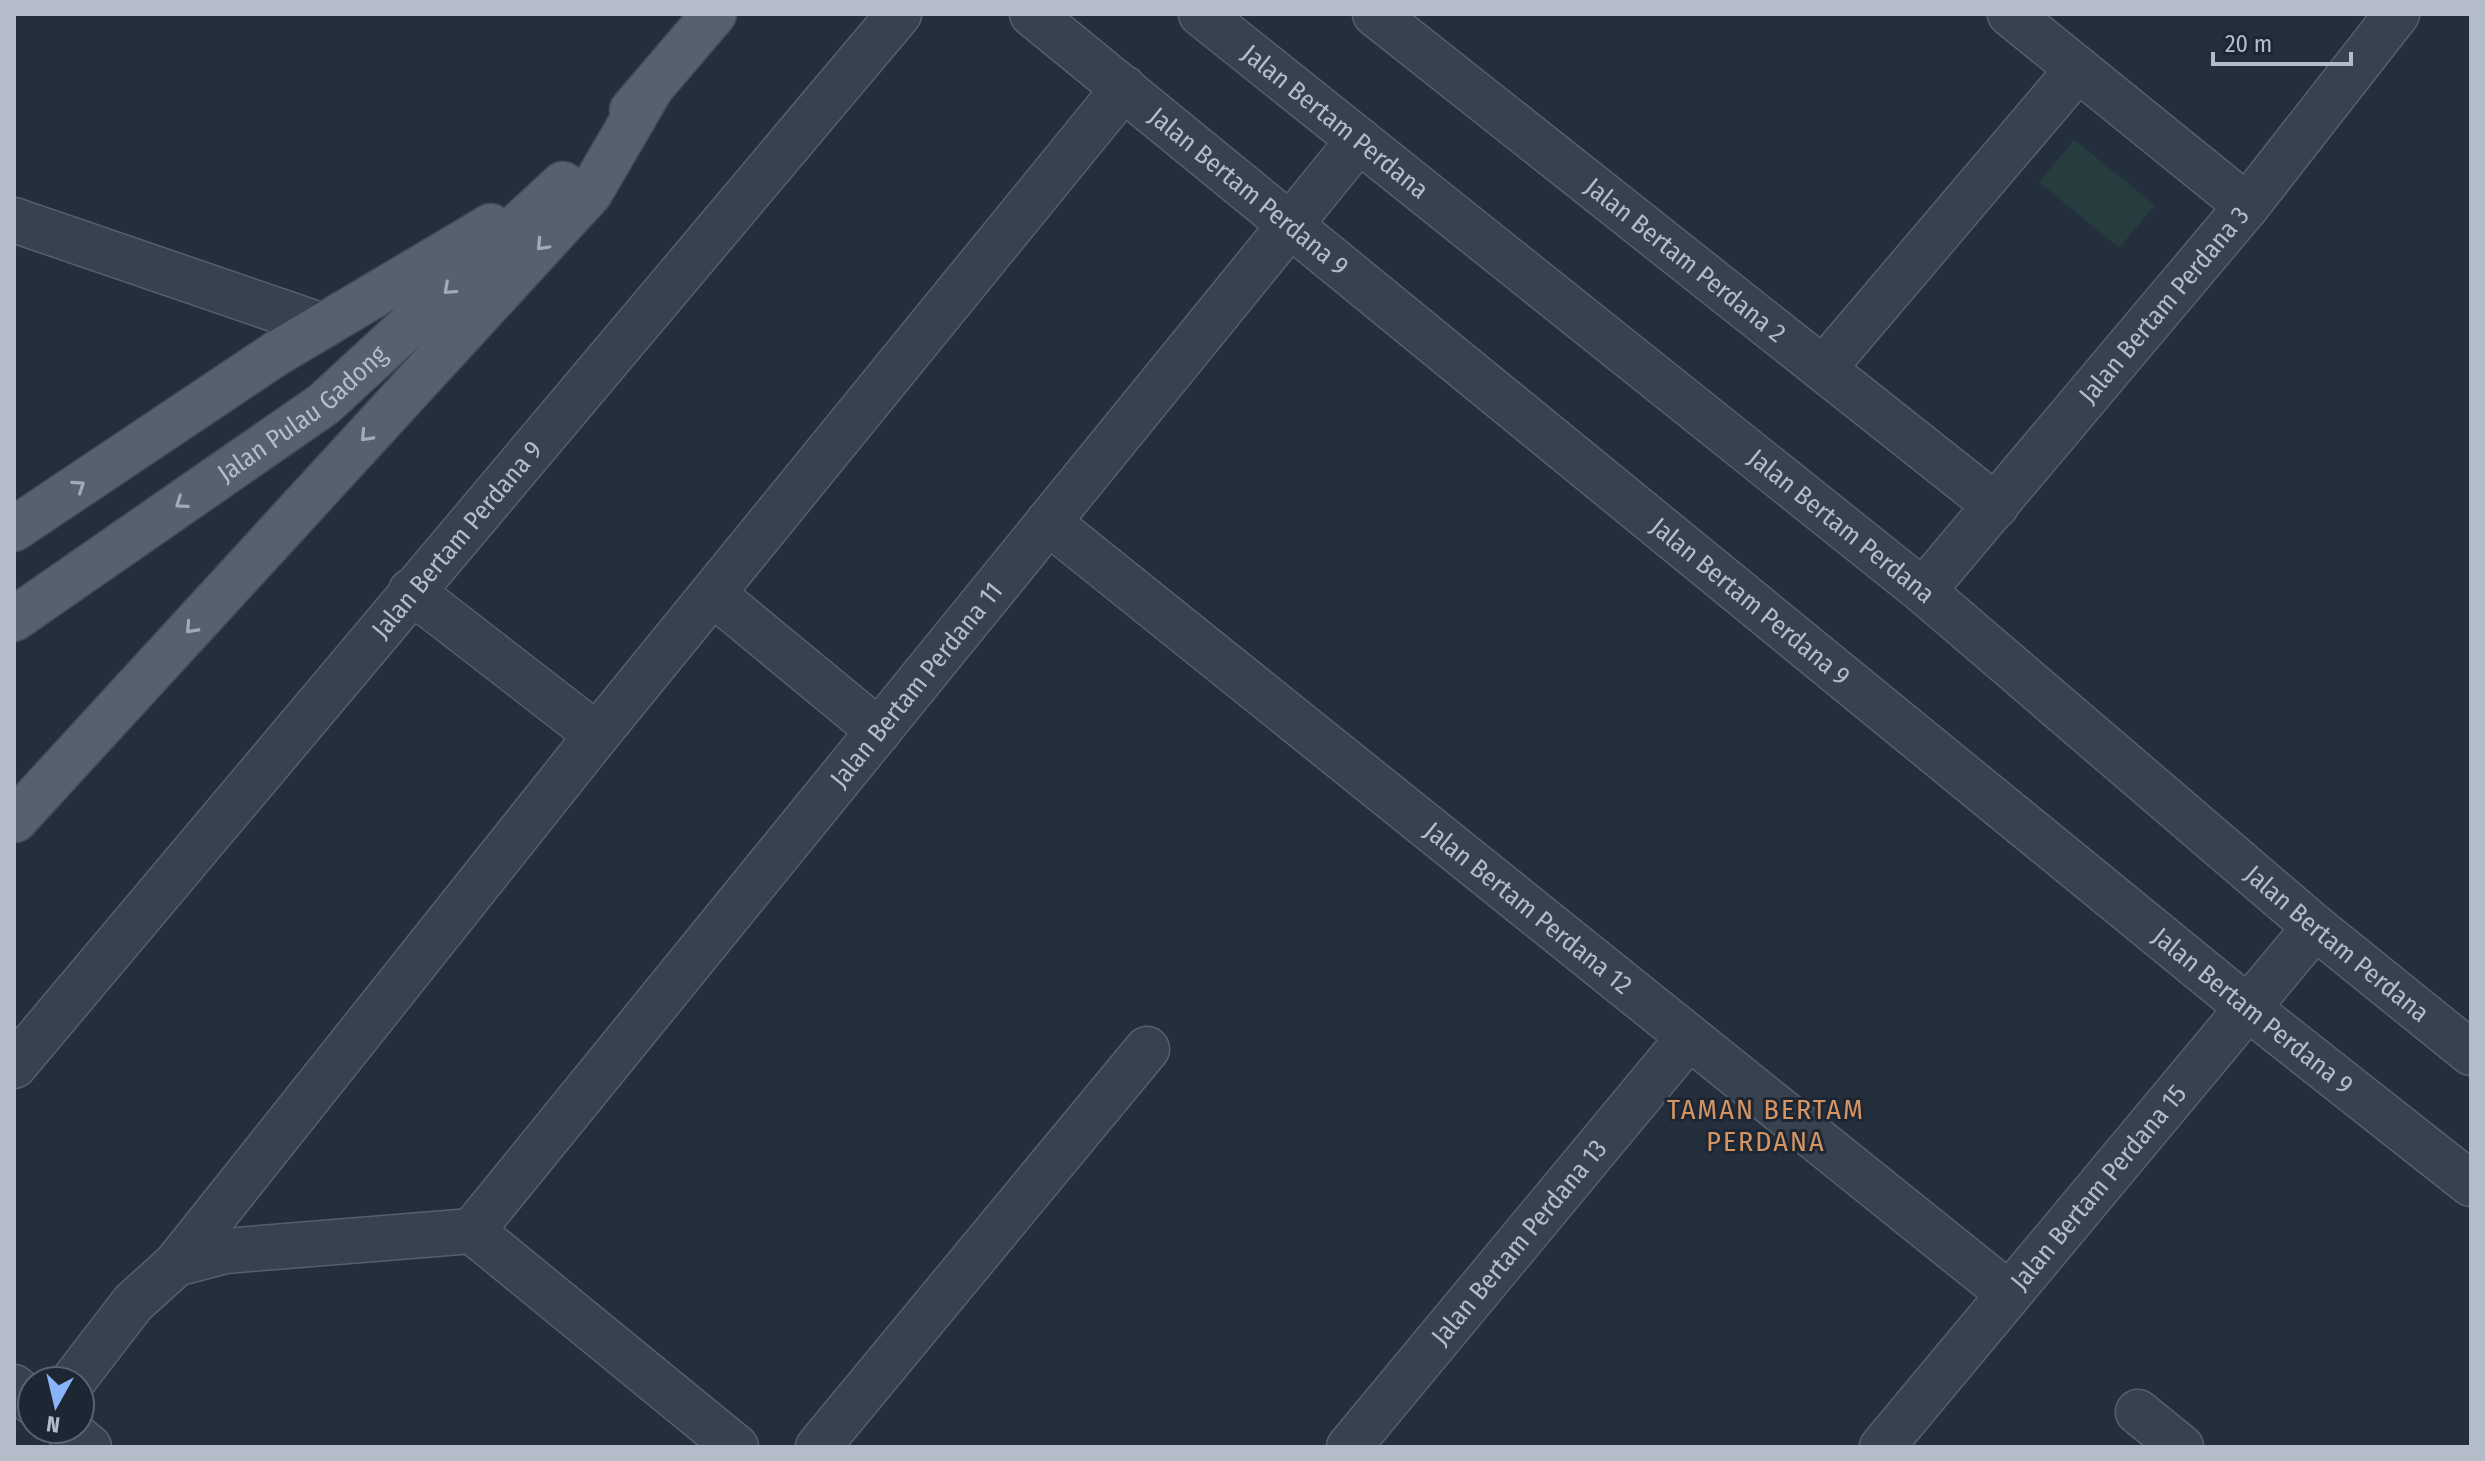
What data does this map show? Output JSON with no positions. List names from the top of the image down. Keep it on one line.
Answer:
{"streets":{"main road":["Jalan Pulau Gadong"],"street":["Jalan Bertam Perdana","Jalan Bertam Perdana 9","Jalan Bertam Perdana 2","Jalan Bertam Perdana 3","Jalan Bertam Perdana 11","Jalan Bertam Perdana 12","Jalan Bertam Perdana 15","Jalan Bertam Perdana 13"]},"crossings":[["Jalan Bertam Perdana","Jalan Bertam Perdana 3"],["Jalan Bertam Perdana","Jalan Bertam Perdana 11"],["Jalan Bertam Perdana","Jalan Bertam Perdana 15"],["Jalan Bertam Perdana 9","Jalan Bertam Perdana 11"],["Jalan Bertam Perdana 9","Jalan Bertam Perdana 15"],["Jalan Bertam Perdana 2","Jalan Bertam Perdana 3"],["Jalan Bertam Perdana 11","Jalan Bertam Perdana 12"],["Jalan Bertam Perdana 12","Jalan Bertam Perdana 15"],["Jalan Bertam Perdana 12","Jalan Bertam Perdana 13"]],"districts":["TAMAN BERTAM PERDANA"],"scale_bar":"20 m","north":"bottom"}
